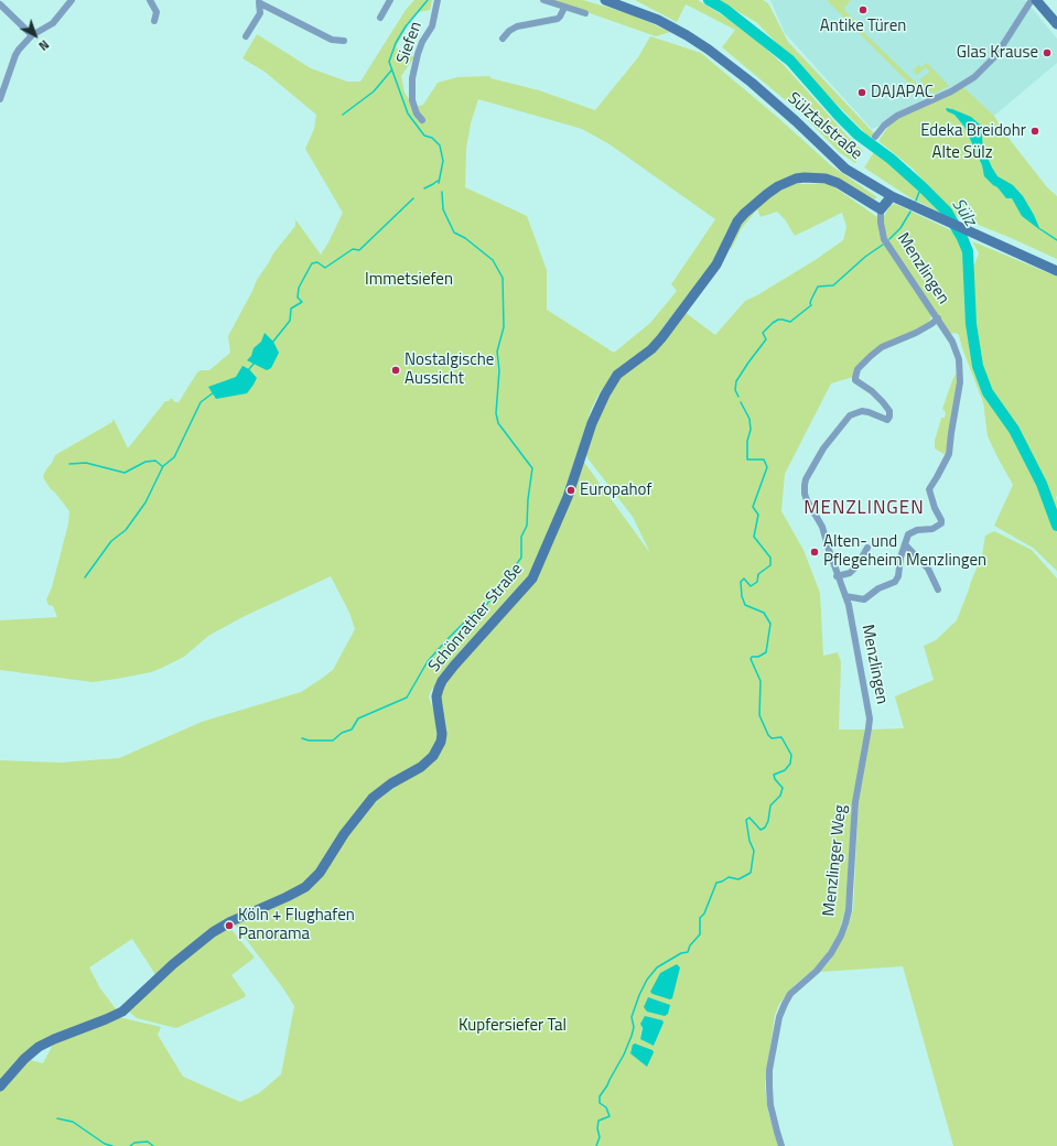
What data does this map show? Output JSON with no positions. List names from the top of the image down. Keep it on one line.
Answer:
{"streets":{"street":["Siefen","Sülztalstraße","Menzlingen","Schönrather Straße","Menzlinger Weg"]},"crossings":[["Menzlingen","Schönrather Straße"],["Menzlingen","Menzlinger Weg"]],"districts":["MENZLINGEN"],"water":["Sülz"],"parks":["Alte Sülz","Immetsiefen","Kupfersiefer Tal"],"places":["Antike Türen","Glas Krause","DAJAPAC","Edeka Breidohr","Nostalgische Aussicht","Europahof","Alten- und Pflegeheim Menzlingen","Köln + Flughafen Panorama"],"north":"bottom right"}
